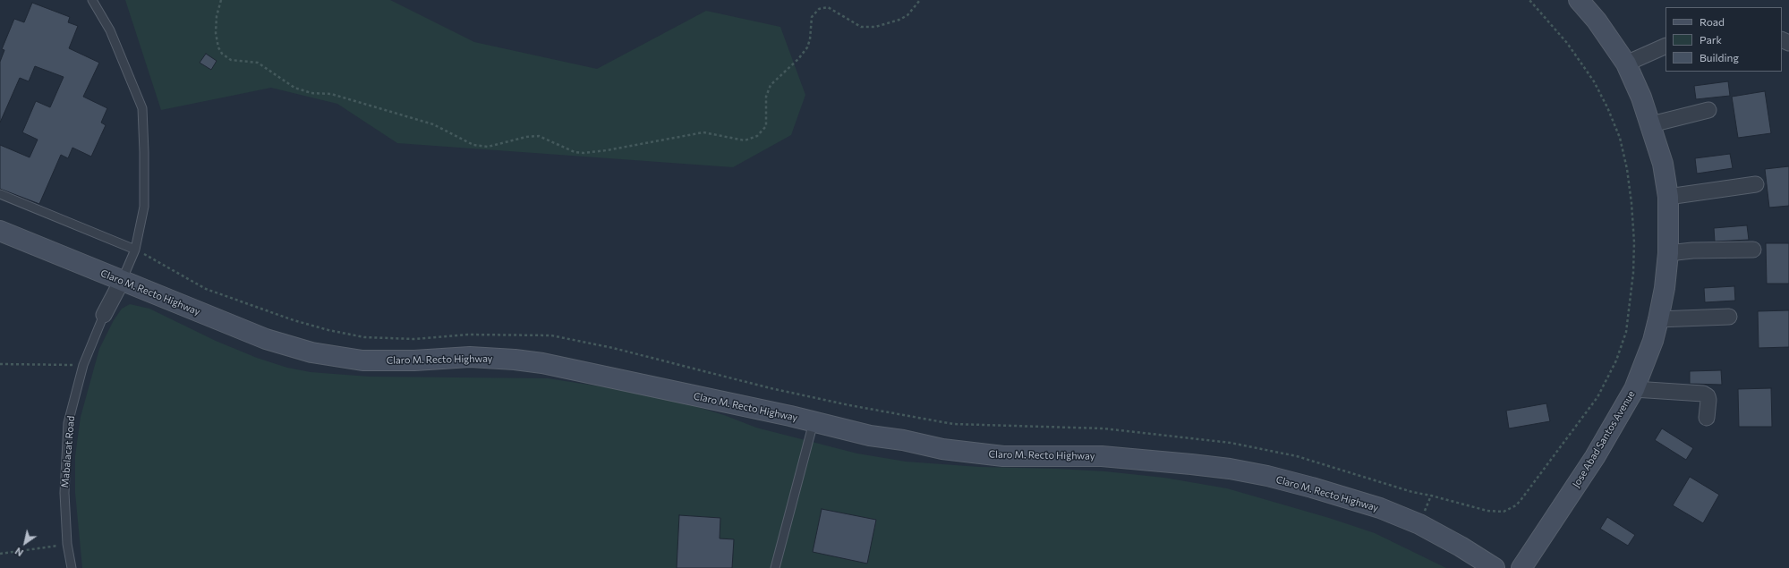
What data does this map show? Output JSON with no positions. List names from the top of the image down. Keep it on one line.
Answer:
{"streets":{"main road":["Claro M. Recto Highway","Jose Abad Santos Avenue"],"street":["Mabalacat Road"]},"crossings":[["Claro M. Recto Highway","Mabalacat Road"]],"legend":["Road","Park","Building"],"north":"bottom left"}
